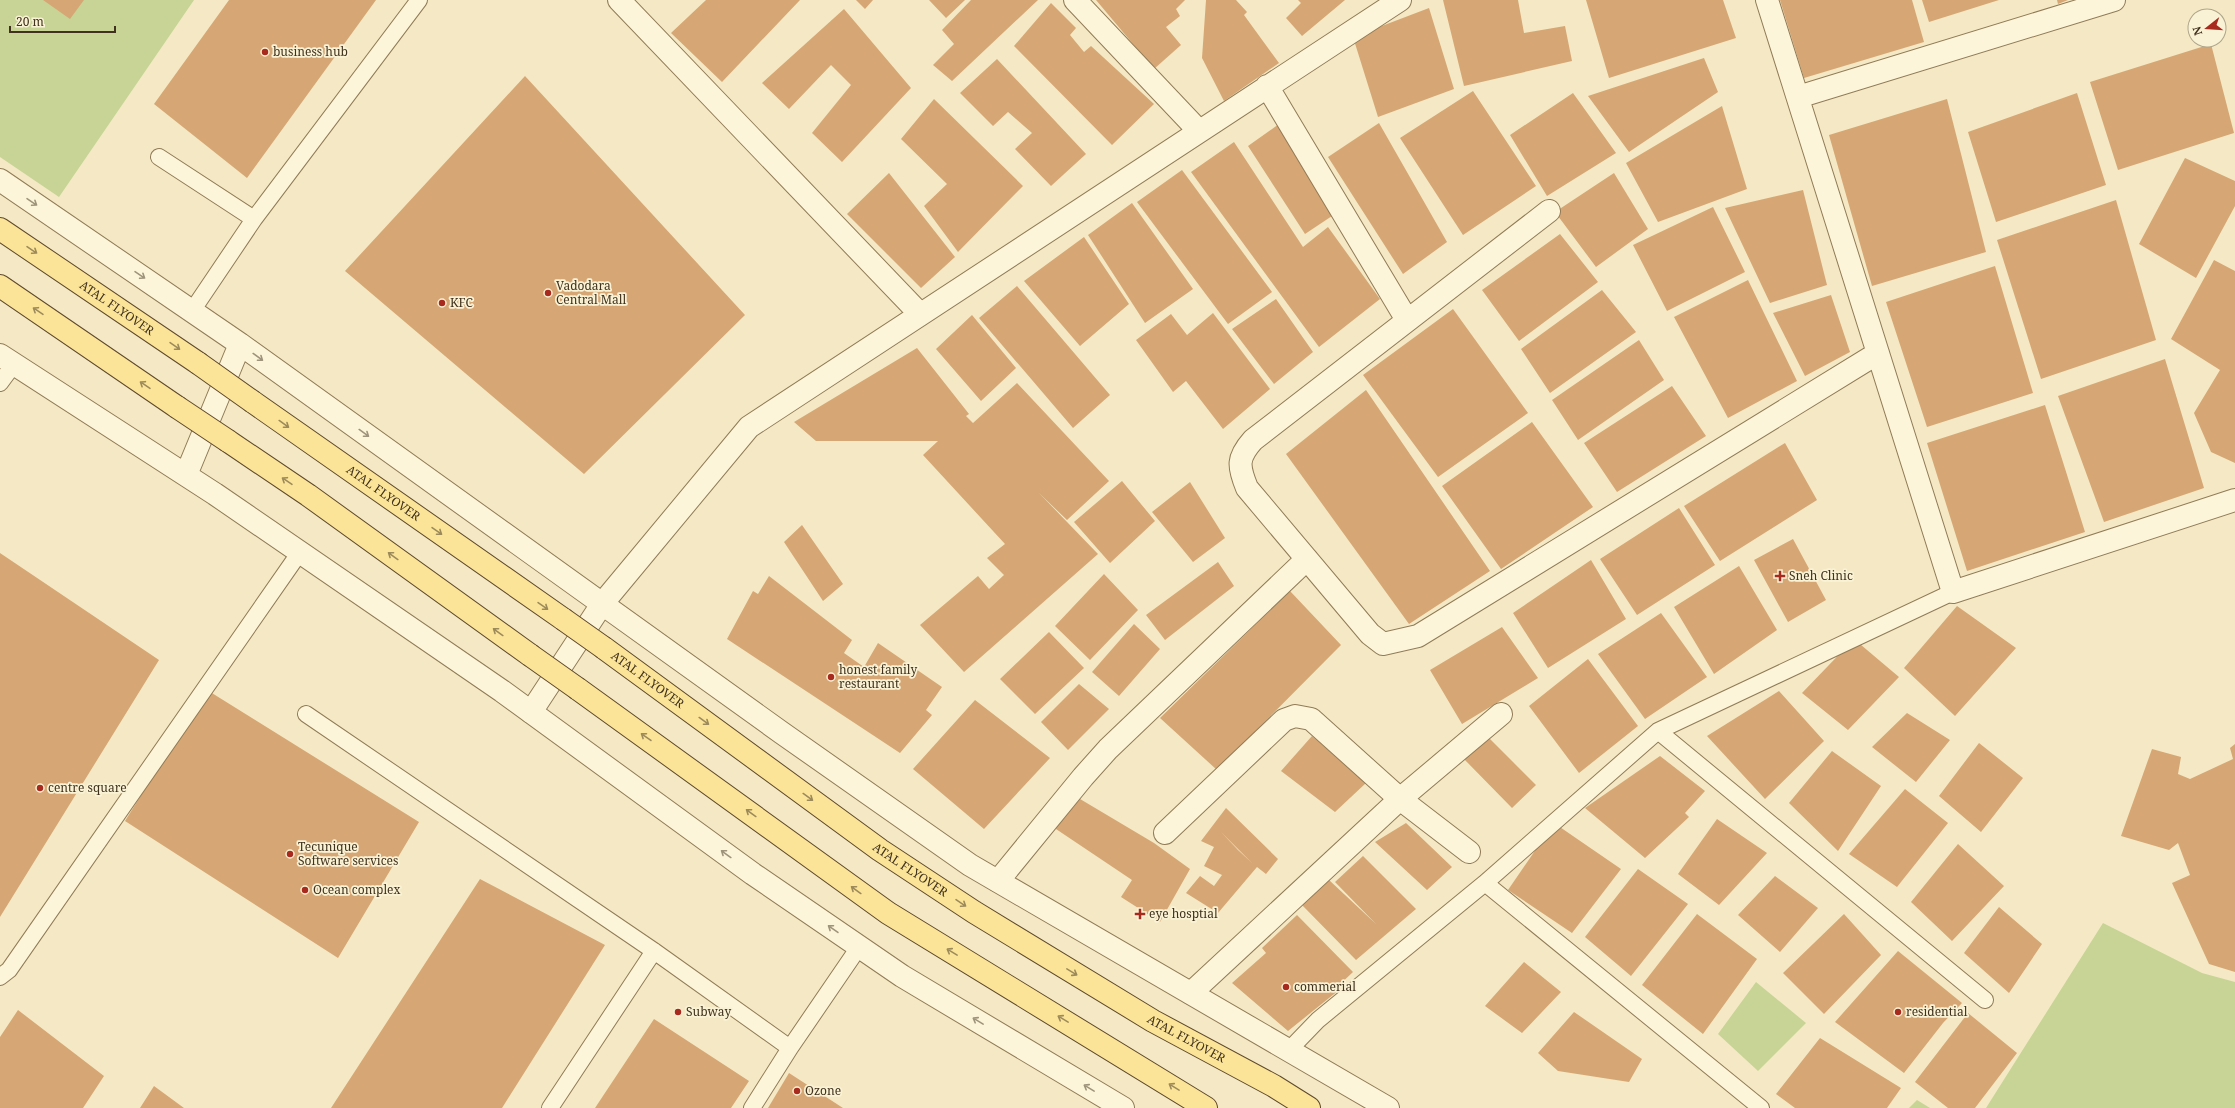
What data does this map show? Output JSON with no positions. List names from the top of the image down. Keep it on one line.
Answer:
{"streets":{"main road":["ATAL FLYOVER"]},"places":{"other":["business hub","Vadodara Central Mall","KFC","honest family restaurant","centre square","Tecunique Software services","Ocean complex","commerial","Subway","residential","Ozone"],"health":["Sneh Clinic","eye hosptial"]},"scale_bar":"20 m","north":"left"}
